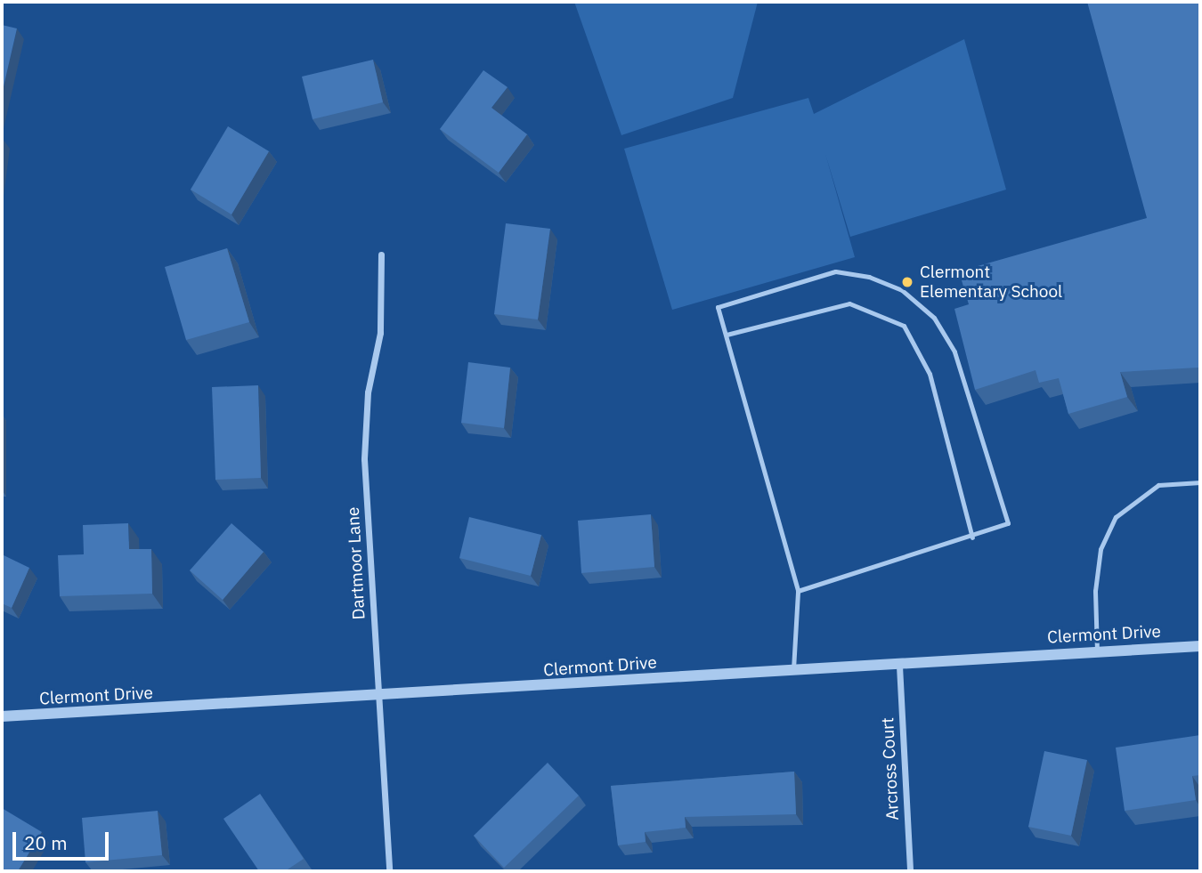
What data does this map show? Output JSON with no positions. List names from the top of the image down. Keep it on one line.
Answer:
{"streets":{"street":["Dartmoor Lane","Clermont Drive","Arcross Court"]},"crossings":[["Dartmoor Lane","Clermont Drive"],["Clermont Drive","Arcross Court"]],"places":["Clermont Elementary School"],"scale_bar":"20 m"}
